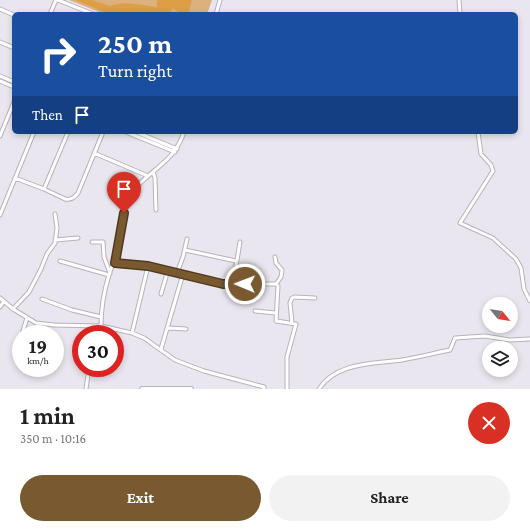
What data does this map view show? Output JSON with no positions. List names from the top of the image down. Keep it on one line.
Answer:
{"north":"bottom right","page":{"turn":["250 m","Turn right"],"then":"Then","speed":"19 km/h","limit":"30","heading":["1 min","350 m · 10:16"],"buttons":["Exit","Share"]}}
